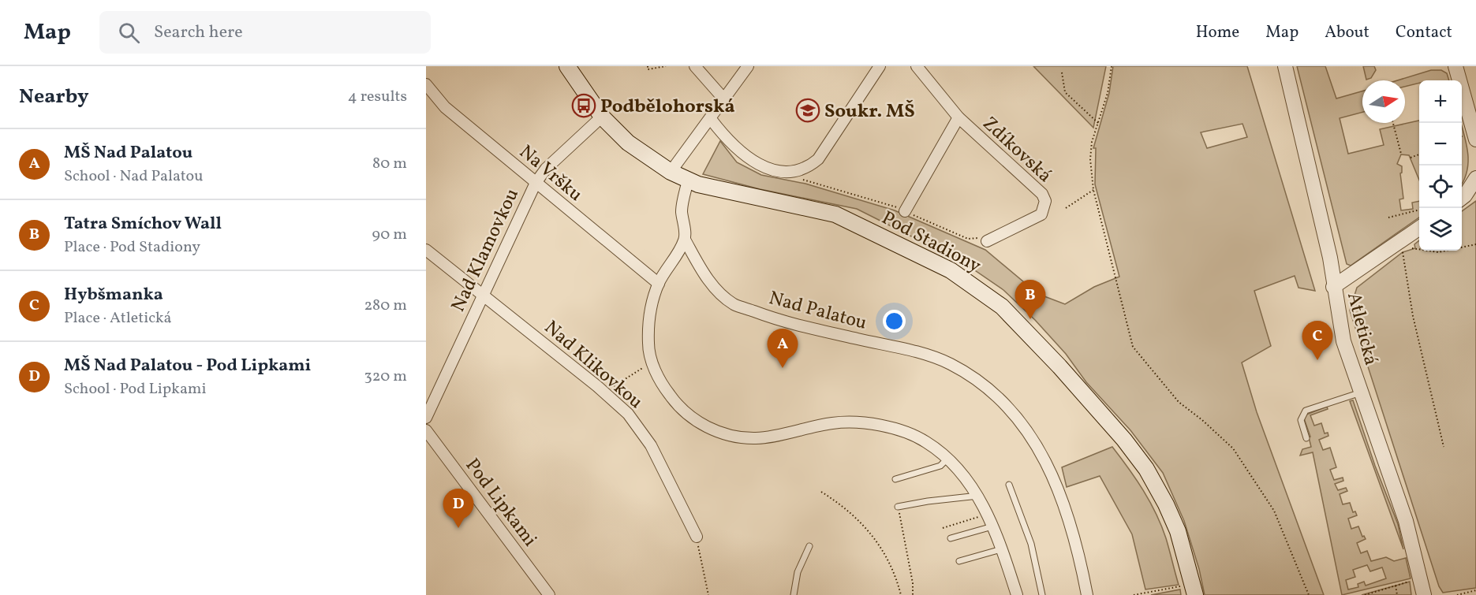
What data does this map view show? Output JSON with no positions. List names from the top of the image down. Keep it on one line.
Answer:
{"streets":{"main road":["Pod Stadiony"],"street":["Zdíkovská","Na Vršku","Nad Klamovkou","Nad Palatou","Atletická","Nad Klikovkou","Pod Lipkami"]},"crossings":[["Na Vršku","Nad Klamovkou"],["Pod Stadiony","Nad Klamovkou"],["Nad Klamovkou","Nad Klikovkou"]],"places":{"bus stop":["Podbělohorská"],"school or university":["Soukr. MŠ"]},"north":"right","page":{"header":"Map","search":"Search here","nav":["Home","Map","About","Contact"],"heading":["Nearby","4 results"],"map_buttons":["+","−"],"list":[{"mark":"A","name":"MŠ Nad Palatou","note":"School · Nad Palatou","value":"80 m"},{"mark":"B","name":"Tatra Smíchov Wall","note":"Place · Pod Stadiony","value":"90 m"},{"mark":"C","name":"Hybšmanka","note":"Place · Atletická","value":"280 m"},{"mark":"D","name":"MŠ Nad Palatou - Pod Lipkami","note":"School · Pod Lipkami","value":"320 m"}],"pins":["B","C","A","D"]}}
